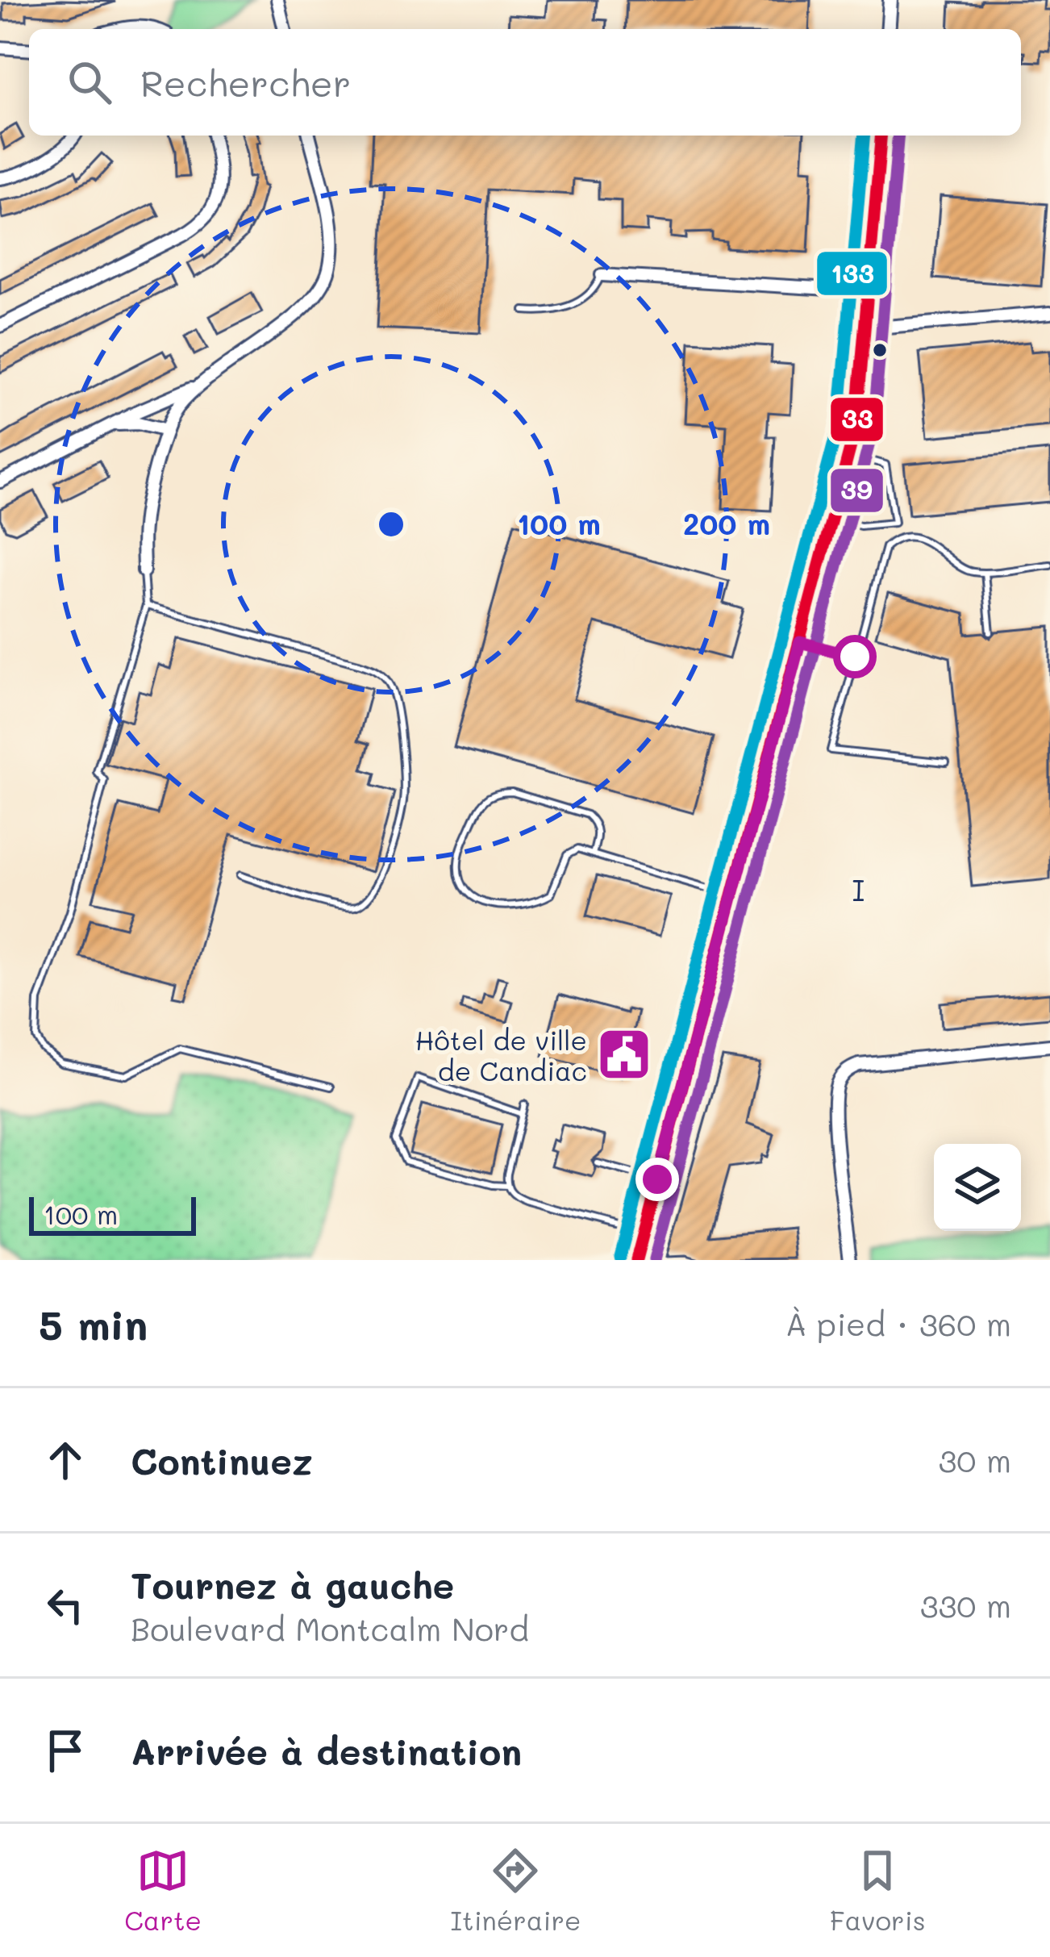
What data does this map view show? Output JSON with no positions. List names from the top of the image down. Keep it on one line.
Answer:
{"districts":["I"],"places":{"public building":["Hôtel de ville de Candiac"]},"lines":["transit line 33","transit line 39","transit line 133"],"scale_bar":"100 m","page":{"search":"Rechercher","scale":"100 m","heading":["5 min","À pied · 360 m"],"list":[["Continuez","30 m"],["Tournez à gauche","Boulevard Montcalm Nord","330 m"],"Arrivée à destination"],"nav":["Carte","Itinéraire","Favoris"]},"rings":["100 m","200 m"]}
